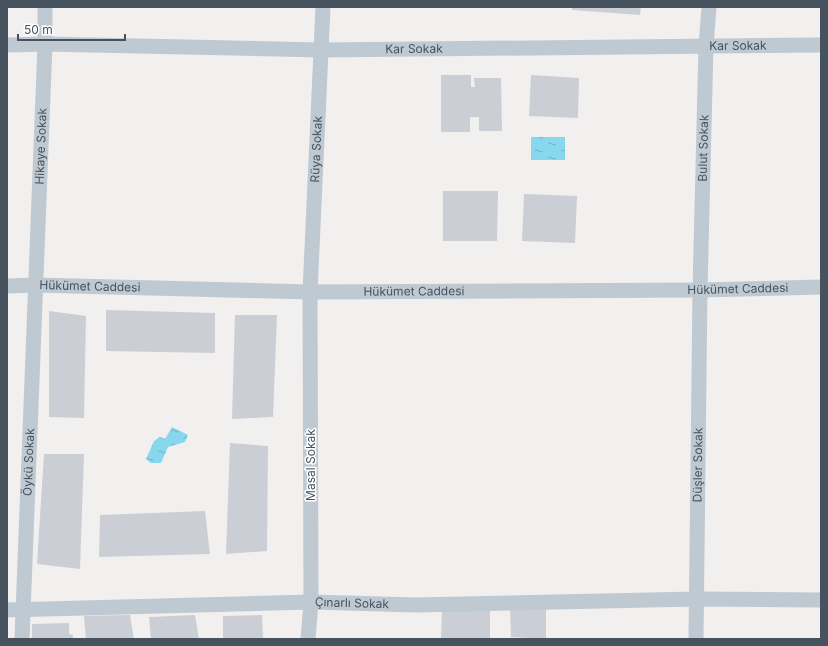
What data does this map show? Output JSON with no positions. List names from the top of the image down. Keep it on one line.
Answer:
{"streets":{"street":["Kar Sokak","Hikaye Sokak","Rüya Sokak","Bulut Sokak","Hükümet Caddesi","Öykü Sokak","Masal Sokak","Düşler Sokak","Çınarlı Sokak"]},"crossings":[["Kar Sokak","Hikaye Sokak"],["Kar Sokak","Rüya Sokak"],["Kar Sokak","Bulut Sokak"],["Hikaye Sokak","Hükümet Caddesi"],["Hikaye Sokak","Öykü Sokak"],["Rüya Sokak","Hükümet Caddesi"],["Rüya Sokak","Masal Sokak"],["Bulut Sokak","Hükümet Caddesi"],["Bulut Sokak","Düşler Sokak"],["Hükümet Caddesi","Öykü Sokak"],["Hükümet Caddesi","Masal Sokak"],["Hükümet Caddesi","Düşler Sokak"],["Öykü Sokak","Çınarlı Sokak"],["Masal Sokak","Çınarlı Sokak"],["Düşler Sokak","Çınarlı Sokak"]],"scale_bar":"50 m"}
